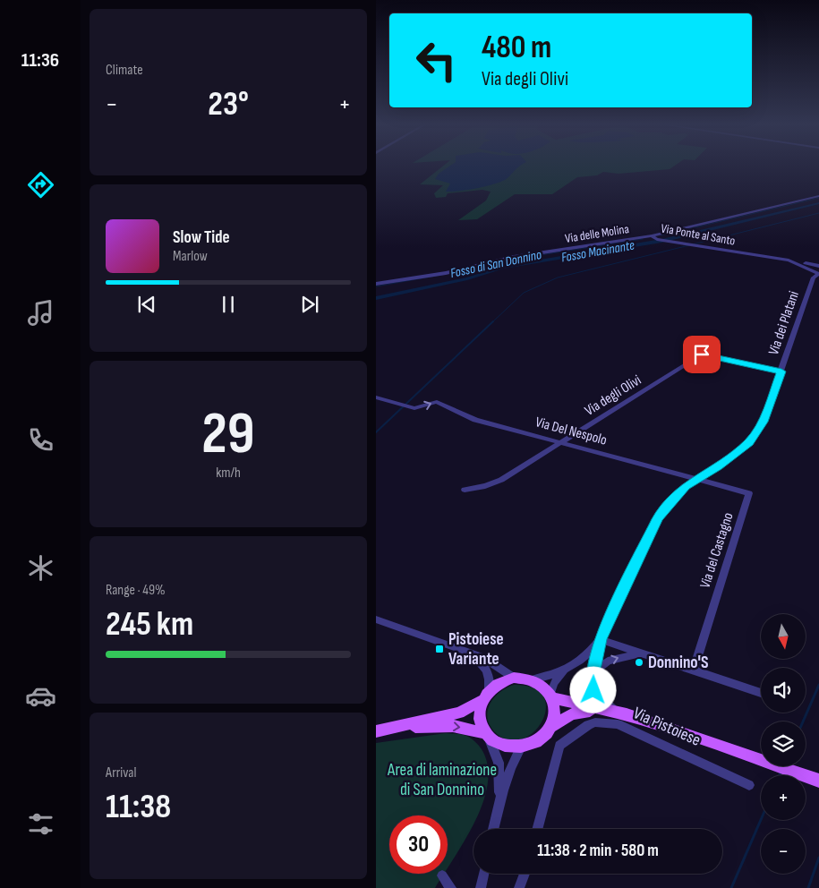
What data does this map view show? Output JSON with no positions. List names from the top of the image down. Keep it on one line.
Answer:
{"streets":{"main road":["Via Pistoiese"],"street":["Via delle Molina","Via Ponte al Santo","Via dei Platani","Via degli Olivi","Via Del Nespolo","Via del Castagno"]},"crossings":[["Via delle Molina","Via Ponte al Santo"],["Via Ponte al Santo","Via dei Platani"],["Via dei Platani","Via degli Olivi"],["Via dei Platani","Via Del Nespolo"],["Via dei Platani","Via del Castagno"],["Via dei Platani","Via Pistoiese"],["Via degli Olivi","Via Del Nespolo"],["Via Del Nespolo","Via del Castagno"]],"one_way":["Via Del Nespolo"],"water":["Fosso Macinante","Fosso di San Donnino"],"parks":["Area di laminazione di San Donnino"],"places":{"transit":["Pistoiese Variante"],"other":["Donnino'S"]},"north":"bottom","page":{"tabs":"11:36","tile":["Climate",["29","km/h"],["Range · 49%","245 km"],["Arrival","11:38"]],"turn":["480 m","Via degli Olivi"],"heat":["−","23°","+"],"song":["Slow Tide","Marlow"],"map_buttons":["+","−"],"limit":"30","trip":"11:38 · 2 min · 580 m"}}
